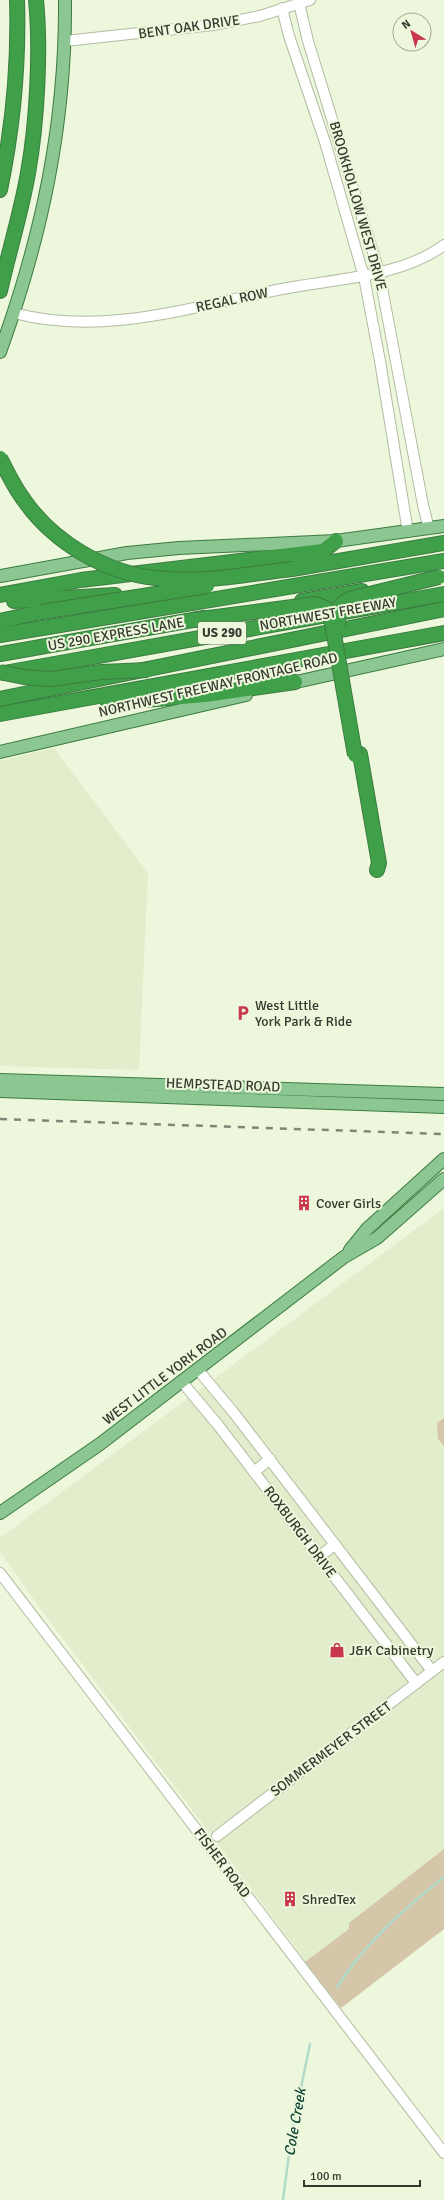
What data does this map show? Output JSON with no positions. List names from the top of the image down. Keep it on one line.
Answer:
{"streets":{"highway":["NORTHWEST FREEWAY","US 290","US 290 EXPRESS LANE"],"main road":["NORTHWEST FREEWAY FRONTAGE ROAD","HEMPSTEAD ROAD","WEST LITTLE YORK ROAD"],"street":["BENT OAK DRIVE","BROOKHOLLOW WEST DRIVE","REGAL ROW","ROXBURGH DRIVE","SOMMERMEYER STREET","FISHER ROAD"]},"crossings":[["BENT OAK DRIVE","BROOKHOLLOW WEST DRIVE"],["BROOKHOLLOW WEST DRIVE","REGAL ROW"],["WEST LITTLE YORK ROAD","ROXBURGH DRIVE"],["ROXBURGH DRIVE","SOMMERMEYER STREET"]],"water":["Cole Creek"],"places":{"parking":["West Little York Park & Ride"],"building":["Cover Girls","ShredTex"],"shop":["J&K Cabinetry"]},"scale_bar":"100 m","north":"top left"}
